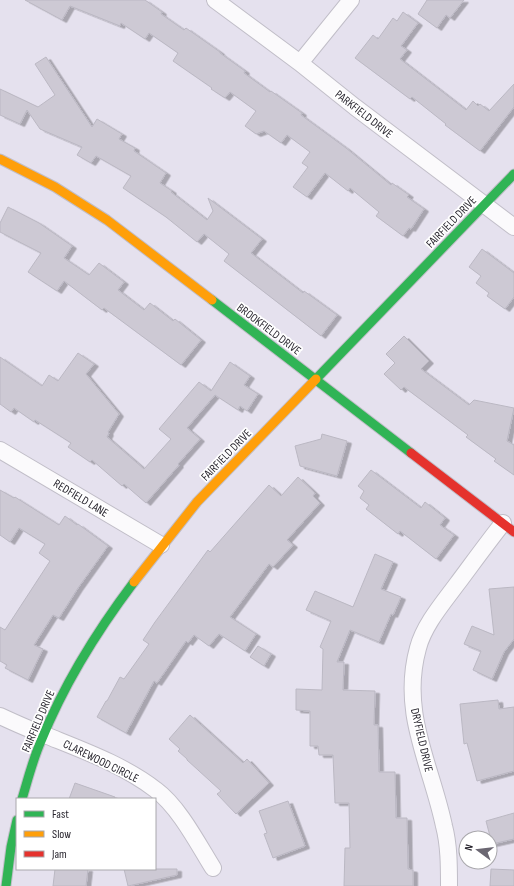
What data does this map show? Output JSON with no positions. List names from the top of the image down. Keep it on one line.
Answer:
{"streets":{"street":["PARKFIELD DRIVE","FAIRFIELD DRIVE","BROOKFIELD DRIVE","REDFIELD LANE","DRYFIELD DRIVE","CLAREWOOD CIRCLE"]},"crossings":[["PARKFIELD DRIVE","FAIRFIELD DRIVE"],["FAIRFIELD DRIVE","BROOKFIELD DRIVE"],["FAIRFIELD DRIVE","REDFIELD LANE"],["FAIRFIELD DRIVE","CLAREWOOD CIRCLE"],["BROOKFIELD DRIVE","DRYFIELD DRIVE"]],"legend":["Fast","Slow","Jam"],"north":"left"}
